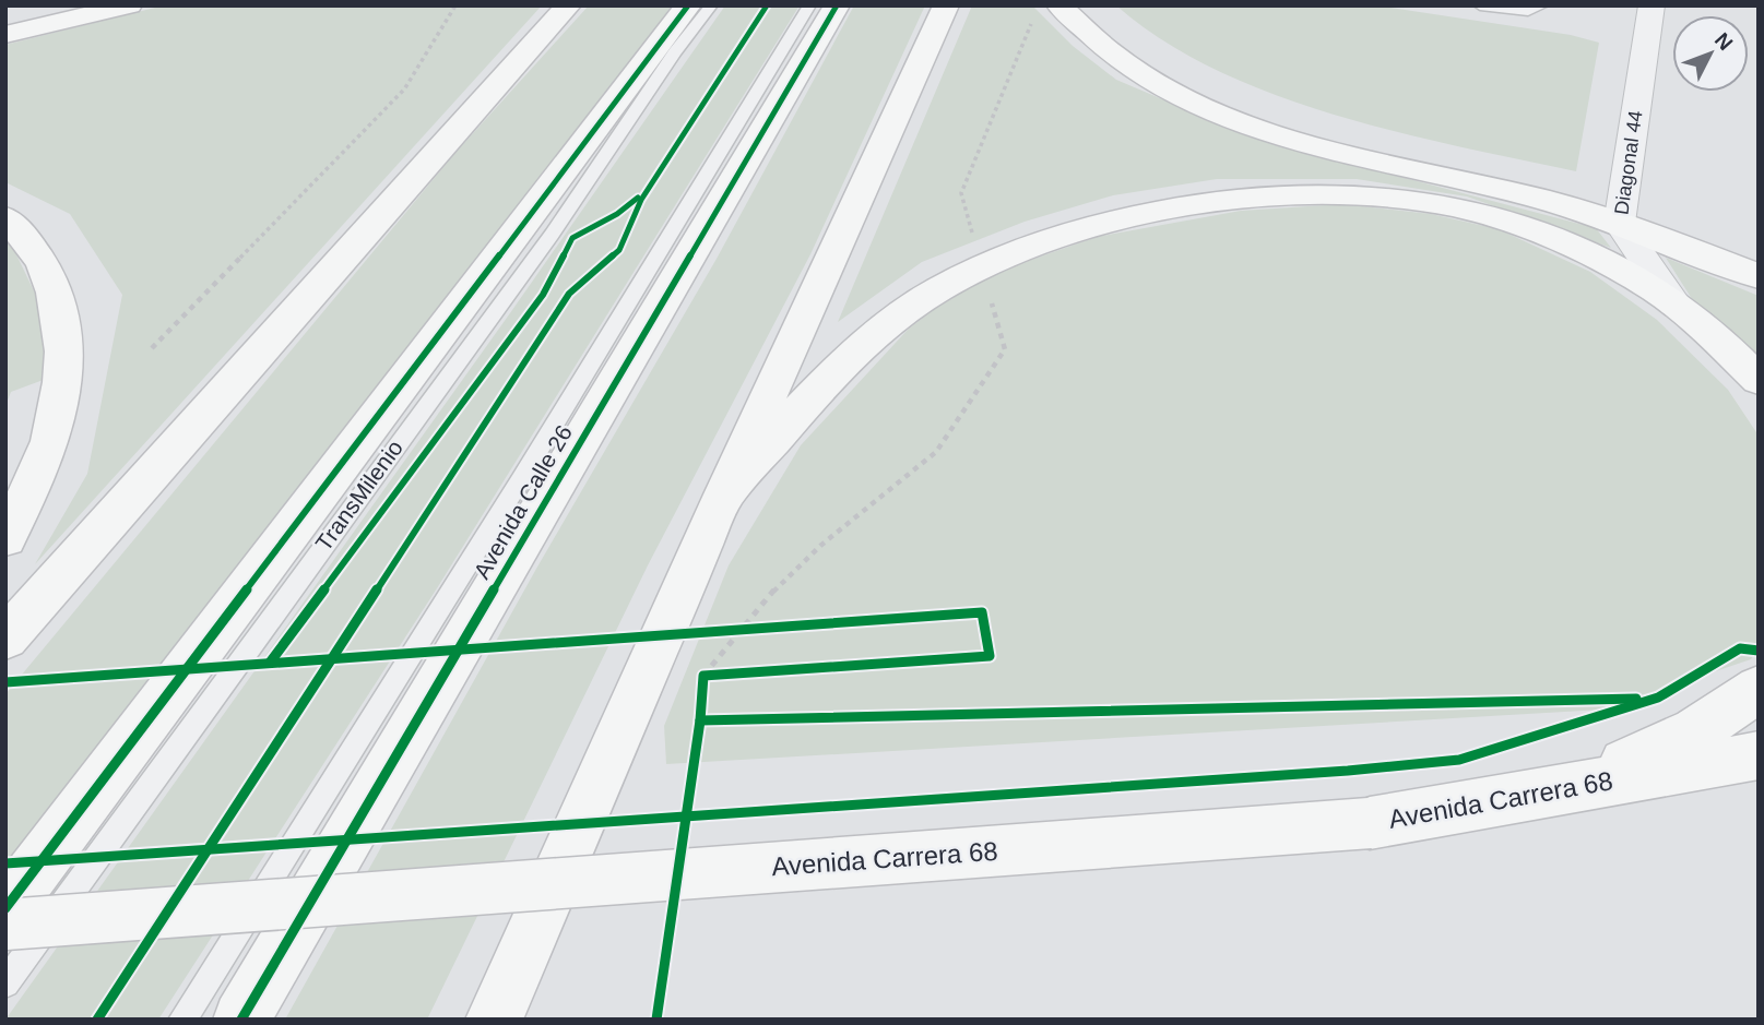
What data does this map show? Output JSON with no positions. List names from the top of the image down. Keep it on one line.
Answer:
{"streets":{"main road":["Avenida Calle 26","Avenida Carrera 68"],"street":["Diagonal 44"],"lane":["TransMilenio"]},"north":"top right"}
